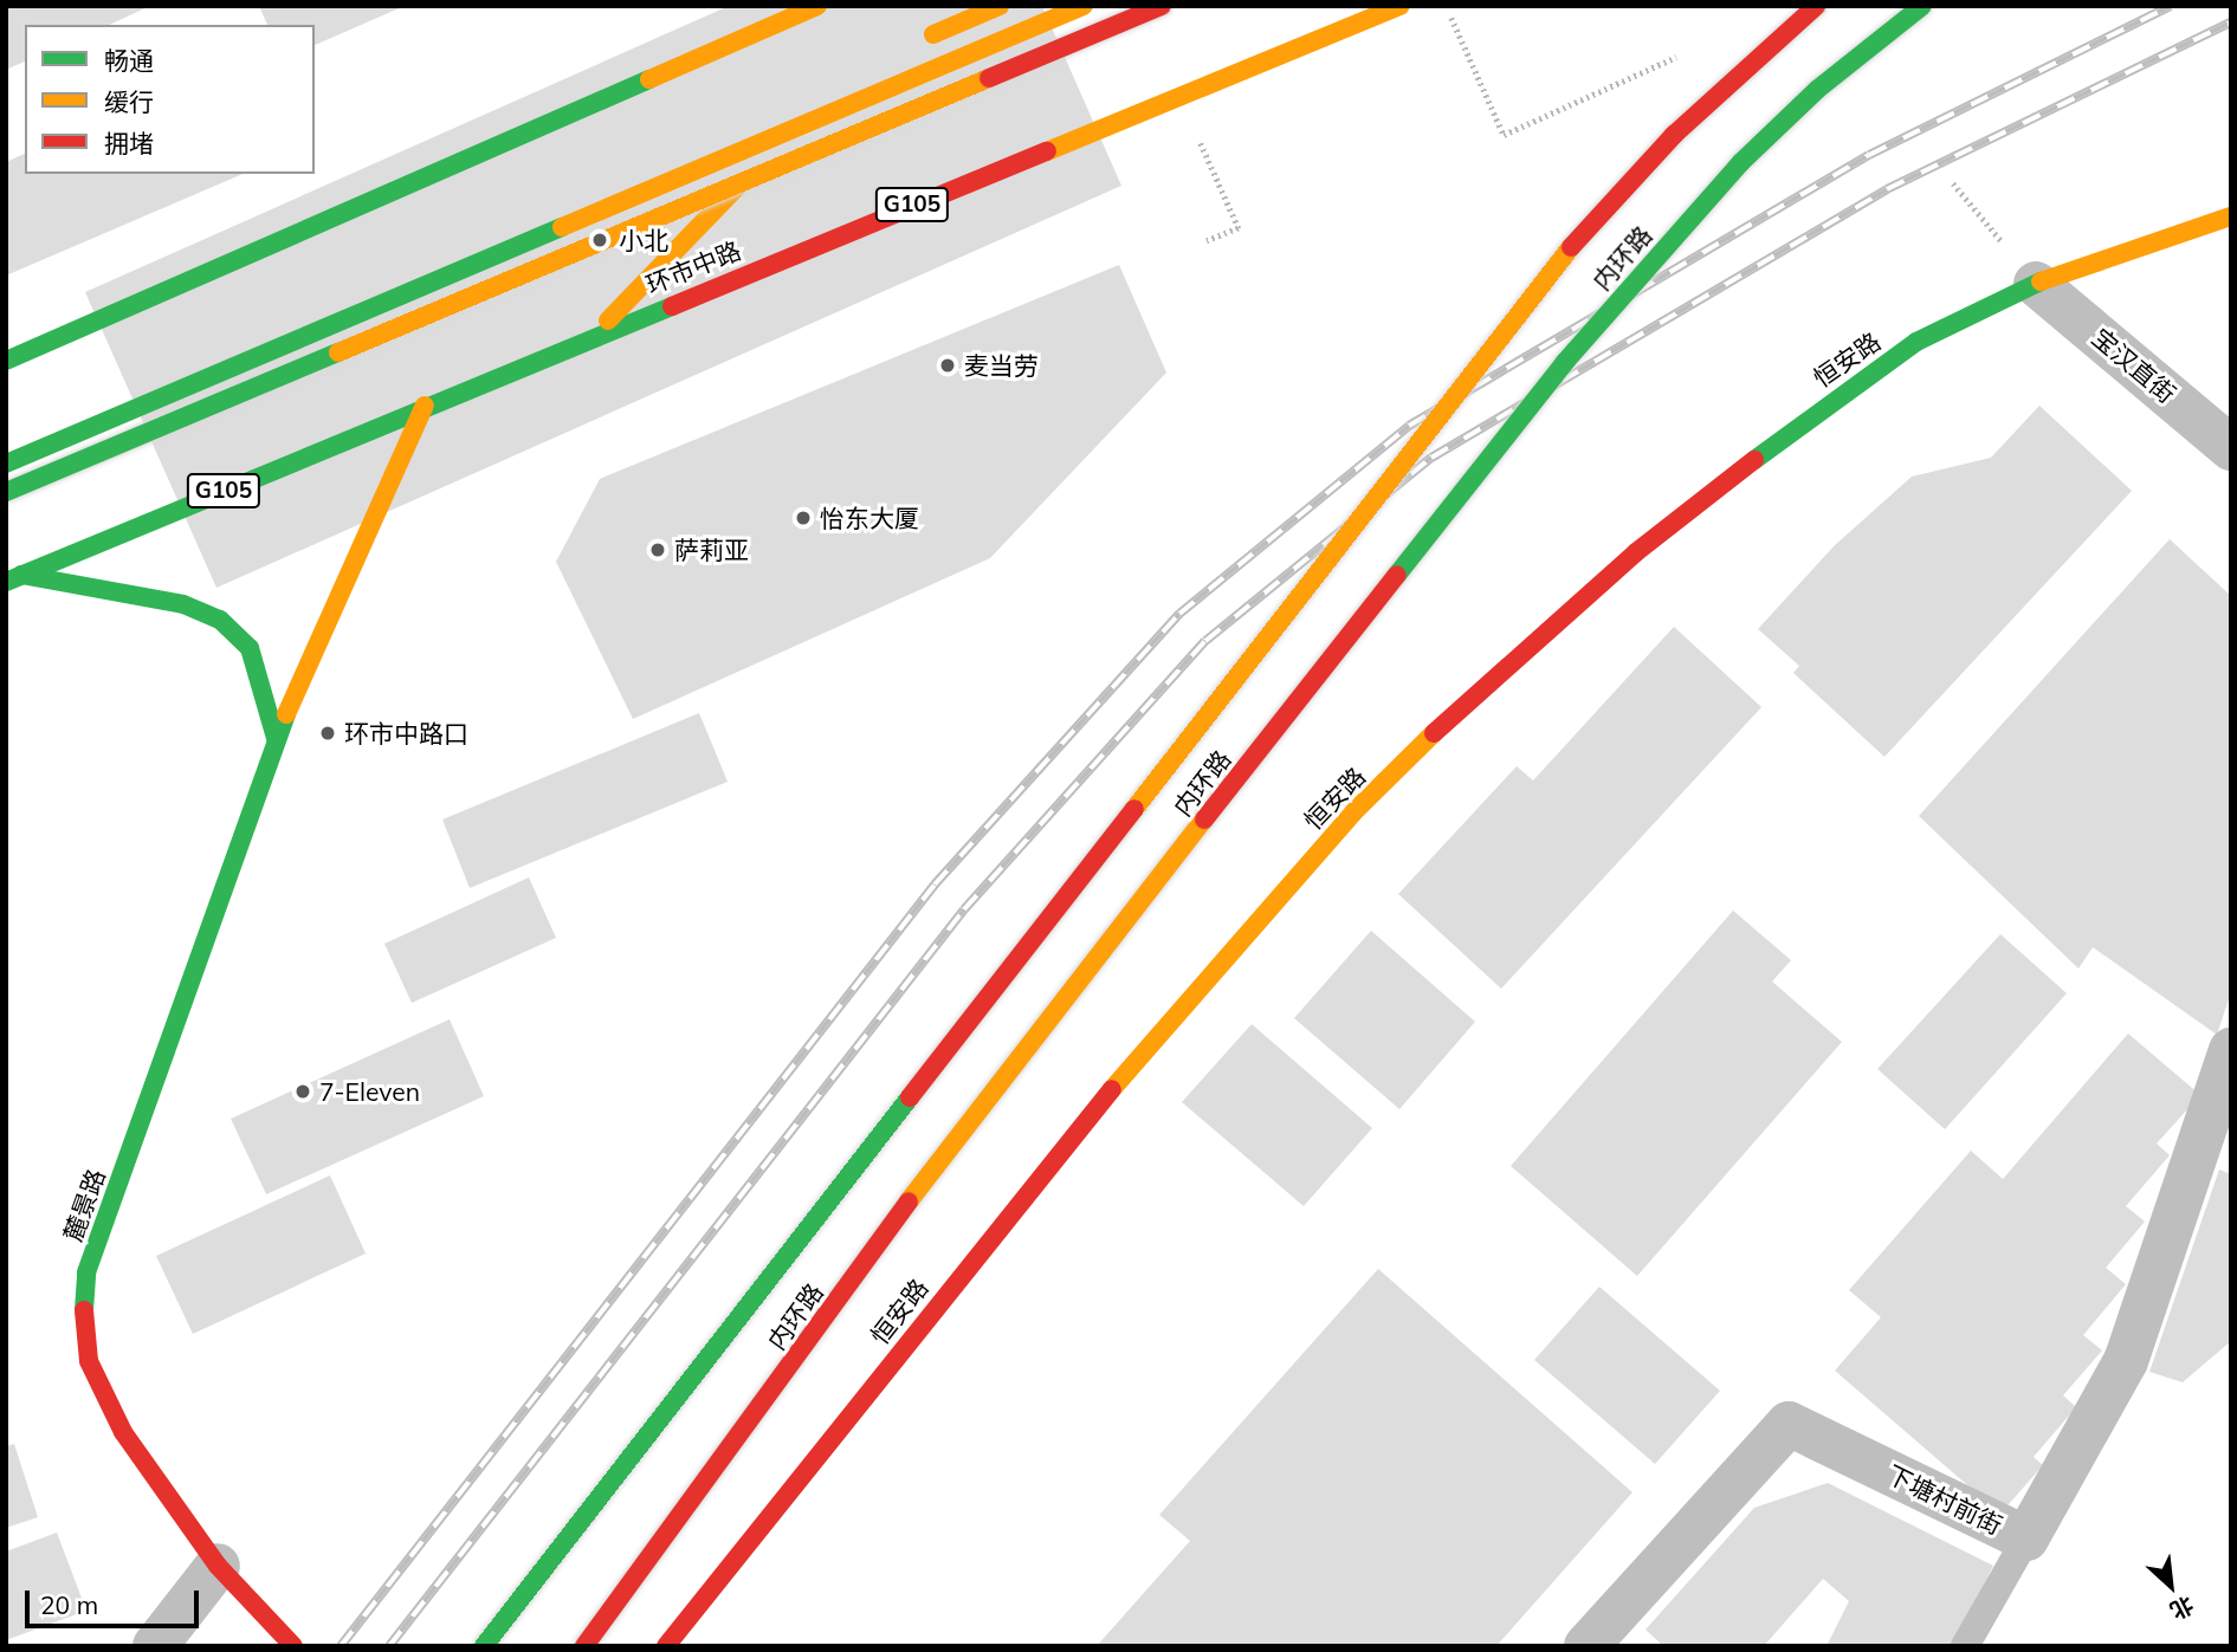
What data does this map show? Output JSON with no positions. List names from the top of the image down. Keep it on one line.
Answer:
{"streets":{"main road":["G105","内环路","环市中路","恒安路","麓景路"],"street":["宝汉直街","下塘村前街"]},"crossings":[["环市中路","麓景路"],["恒安路","宝汉直街"]],"places":["小北","麦当劳","怡东大厦","萨莉亚","环市中路口","7-Eleven"],"legend":["畅通","缓行","拥堵"],"scale_bar":"20 m","north":"bottom right"}
